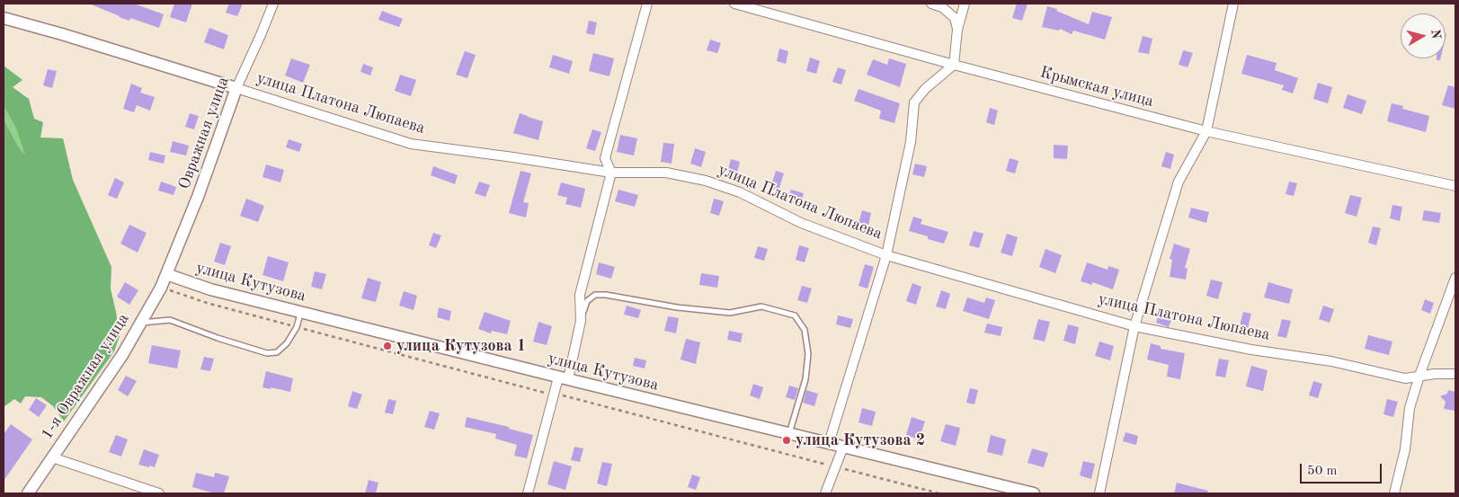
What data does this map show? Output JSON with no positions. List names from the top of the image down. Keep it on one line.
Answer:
{"streets":{"street":["Крымская улица","улица Платона Люпаева","Овражная улица","улица Кутузова","1-я Овражная улица"]},"crossings":[["улица Платона Люпаева","Овражная улица"],["Овражная улица","улица Кутузова"],["Овражная улица","1-я Овражная улица"],["улица Кутузова","1-я Овражная улица"]],"places":["улица Кутузова 1","улица Кутузова 2"],"scale_bar":"50 m","north":"right"}
